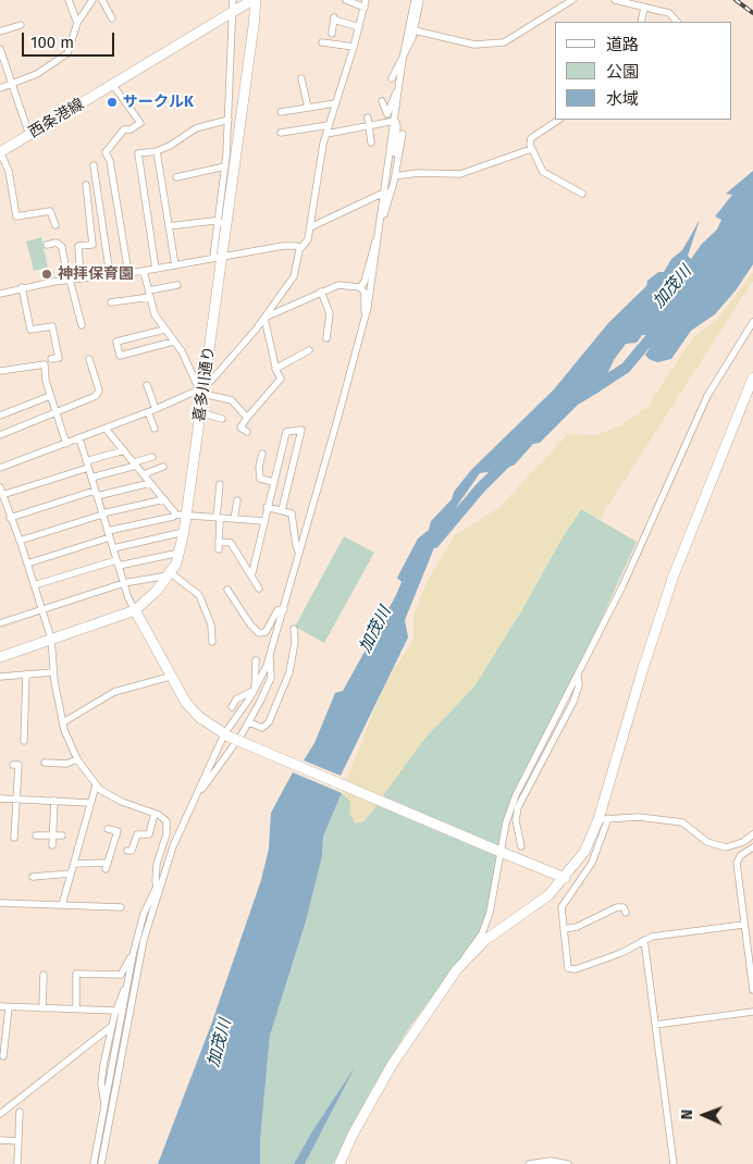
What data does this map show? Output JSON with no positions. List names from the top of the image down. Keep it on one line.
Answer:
{"streets":{"street":["西条港線","喜多川通り"]},"crossings":[["西条港線","喜多川通り"]],"water":["加茂川"],"places":["サークルK","神拝保育園"],"legend":["道路","公園","水域"],"scale_bar":"100 m","north":"left"}
